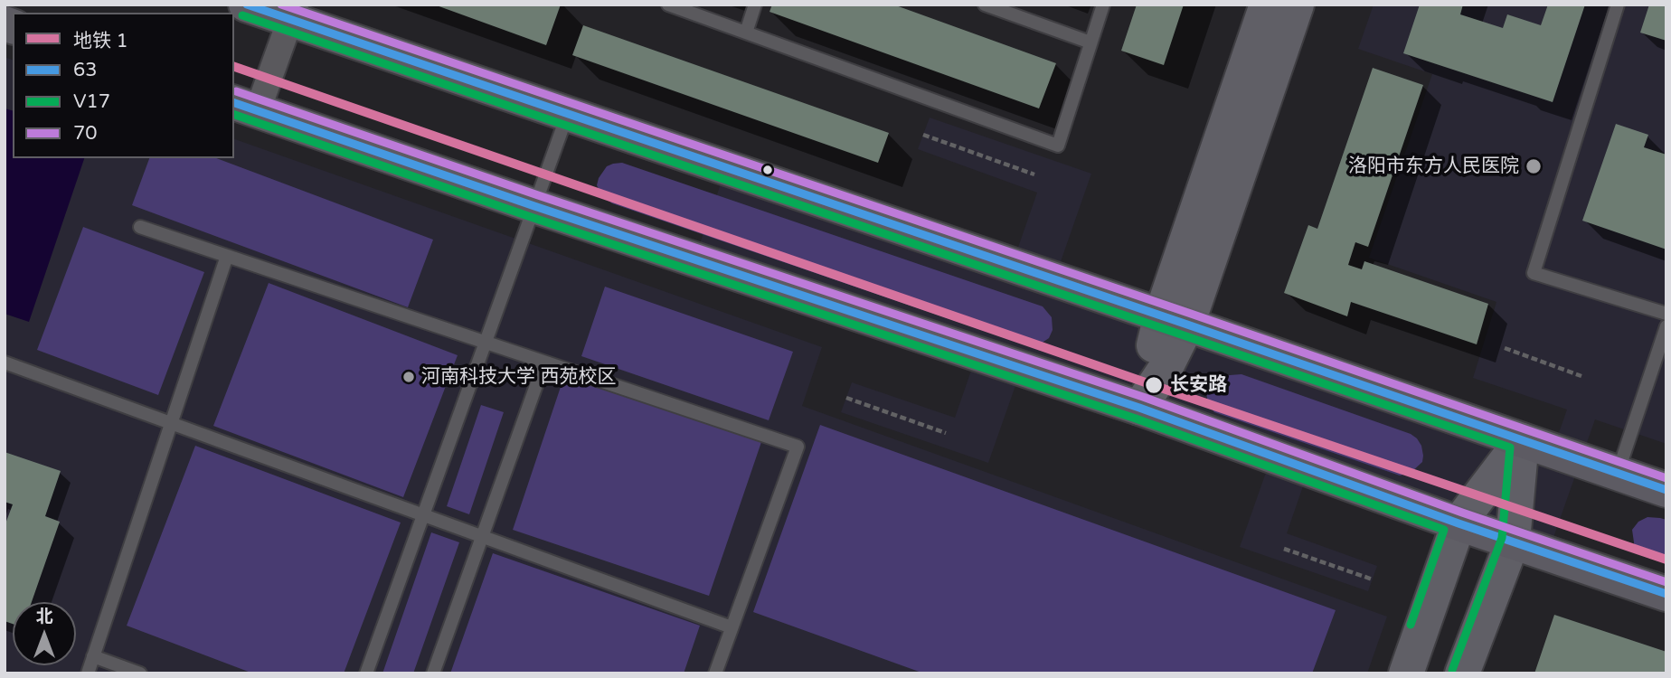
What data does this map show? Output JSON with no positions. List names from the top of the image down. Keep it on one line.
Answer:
{"places":["洛阳市东方人民医院","河南科技大学 西苑校区","长安路"],"lines":["transit line 63","transit line 70","transit line V17","metro line 1"],"legend":["地铁 1","63","V17","70"],"north":"top"}
